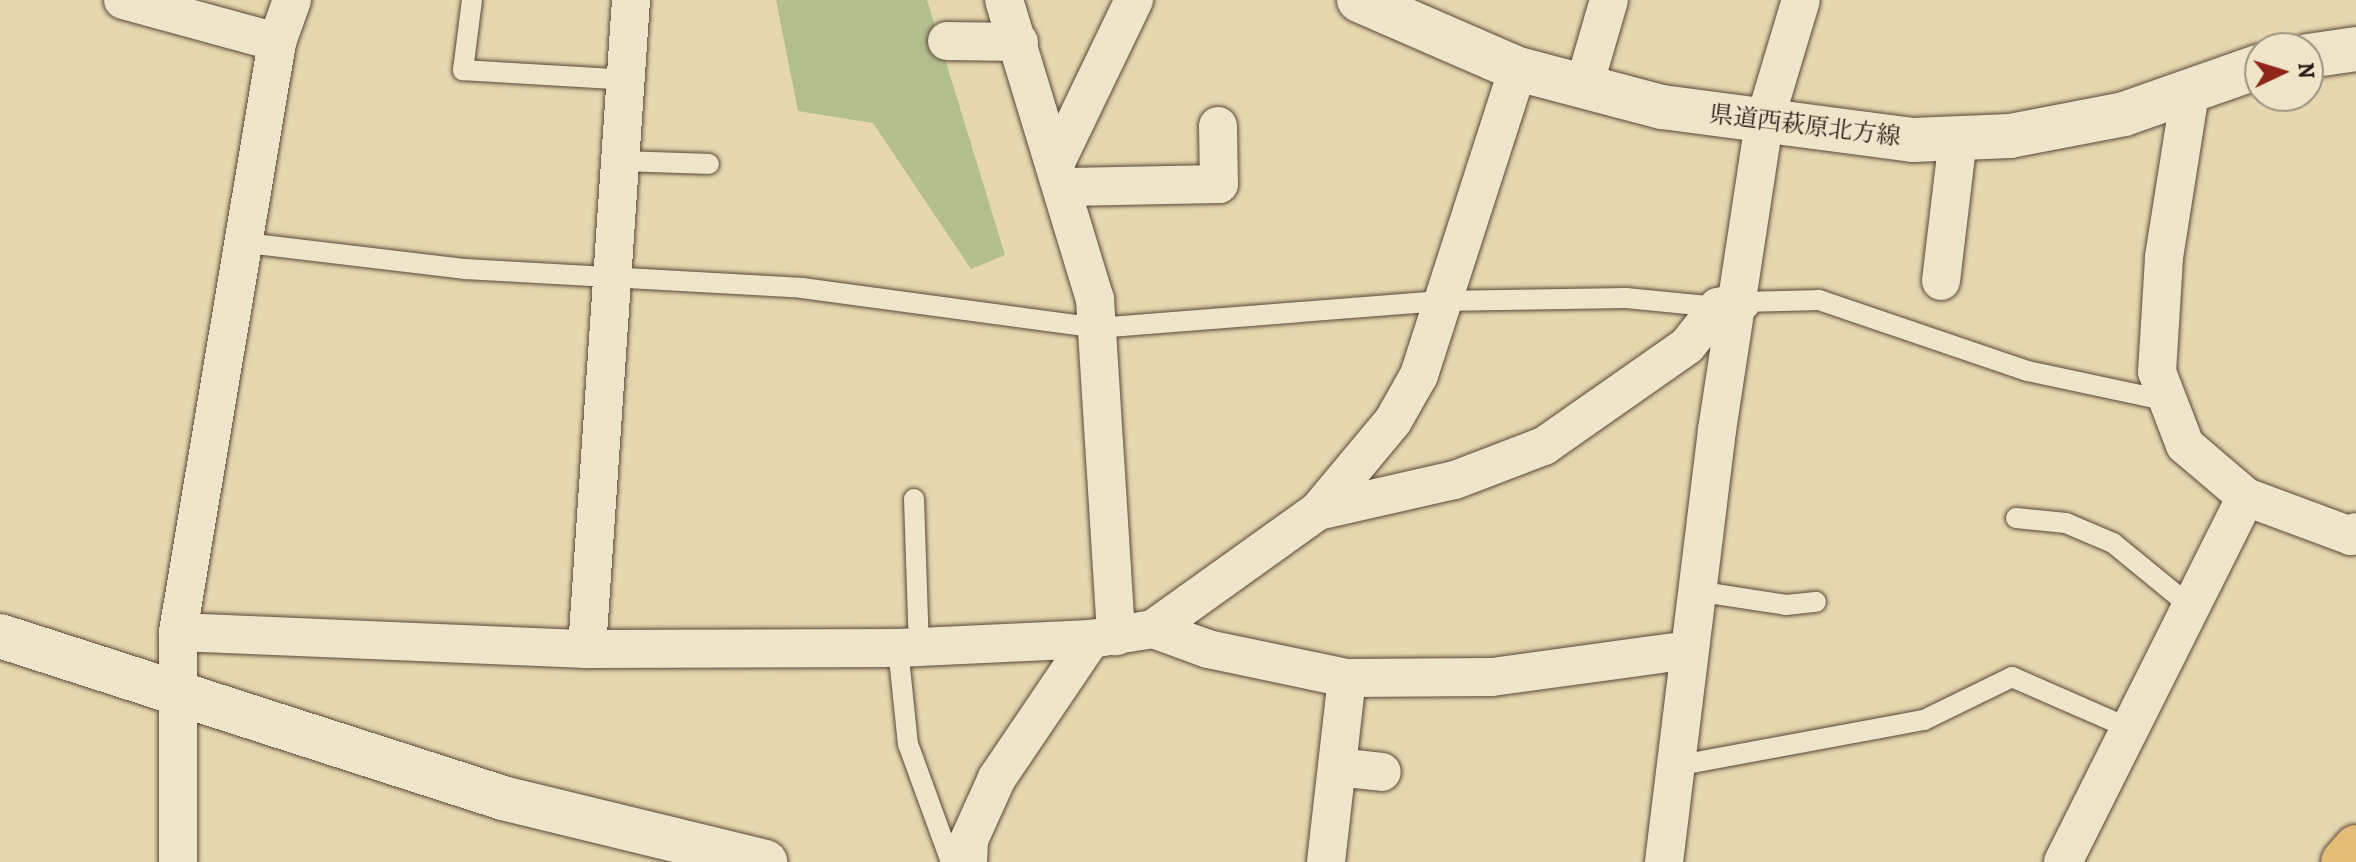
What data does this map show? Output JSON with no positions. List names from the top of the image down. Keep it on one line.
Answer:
{"streets":{"main road":["県道西萩原北方線"]},"north":"right"}
